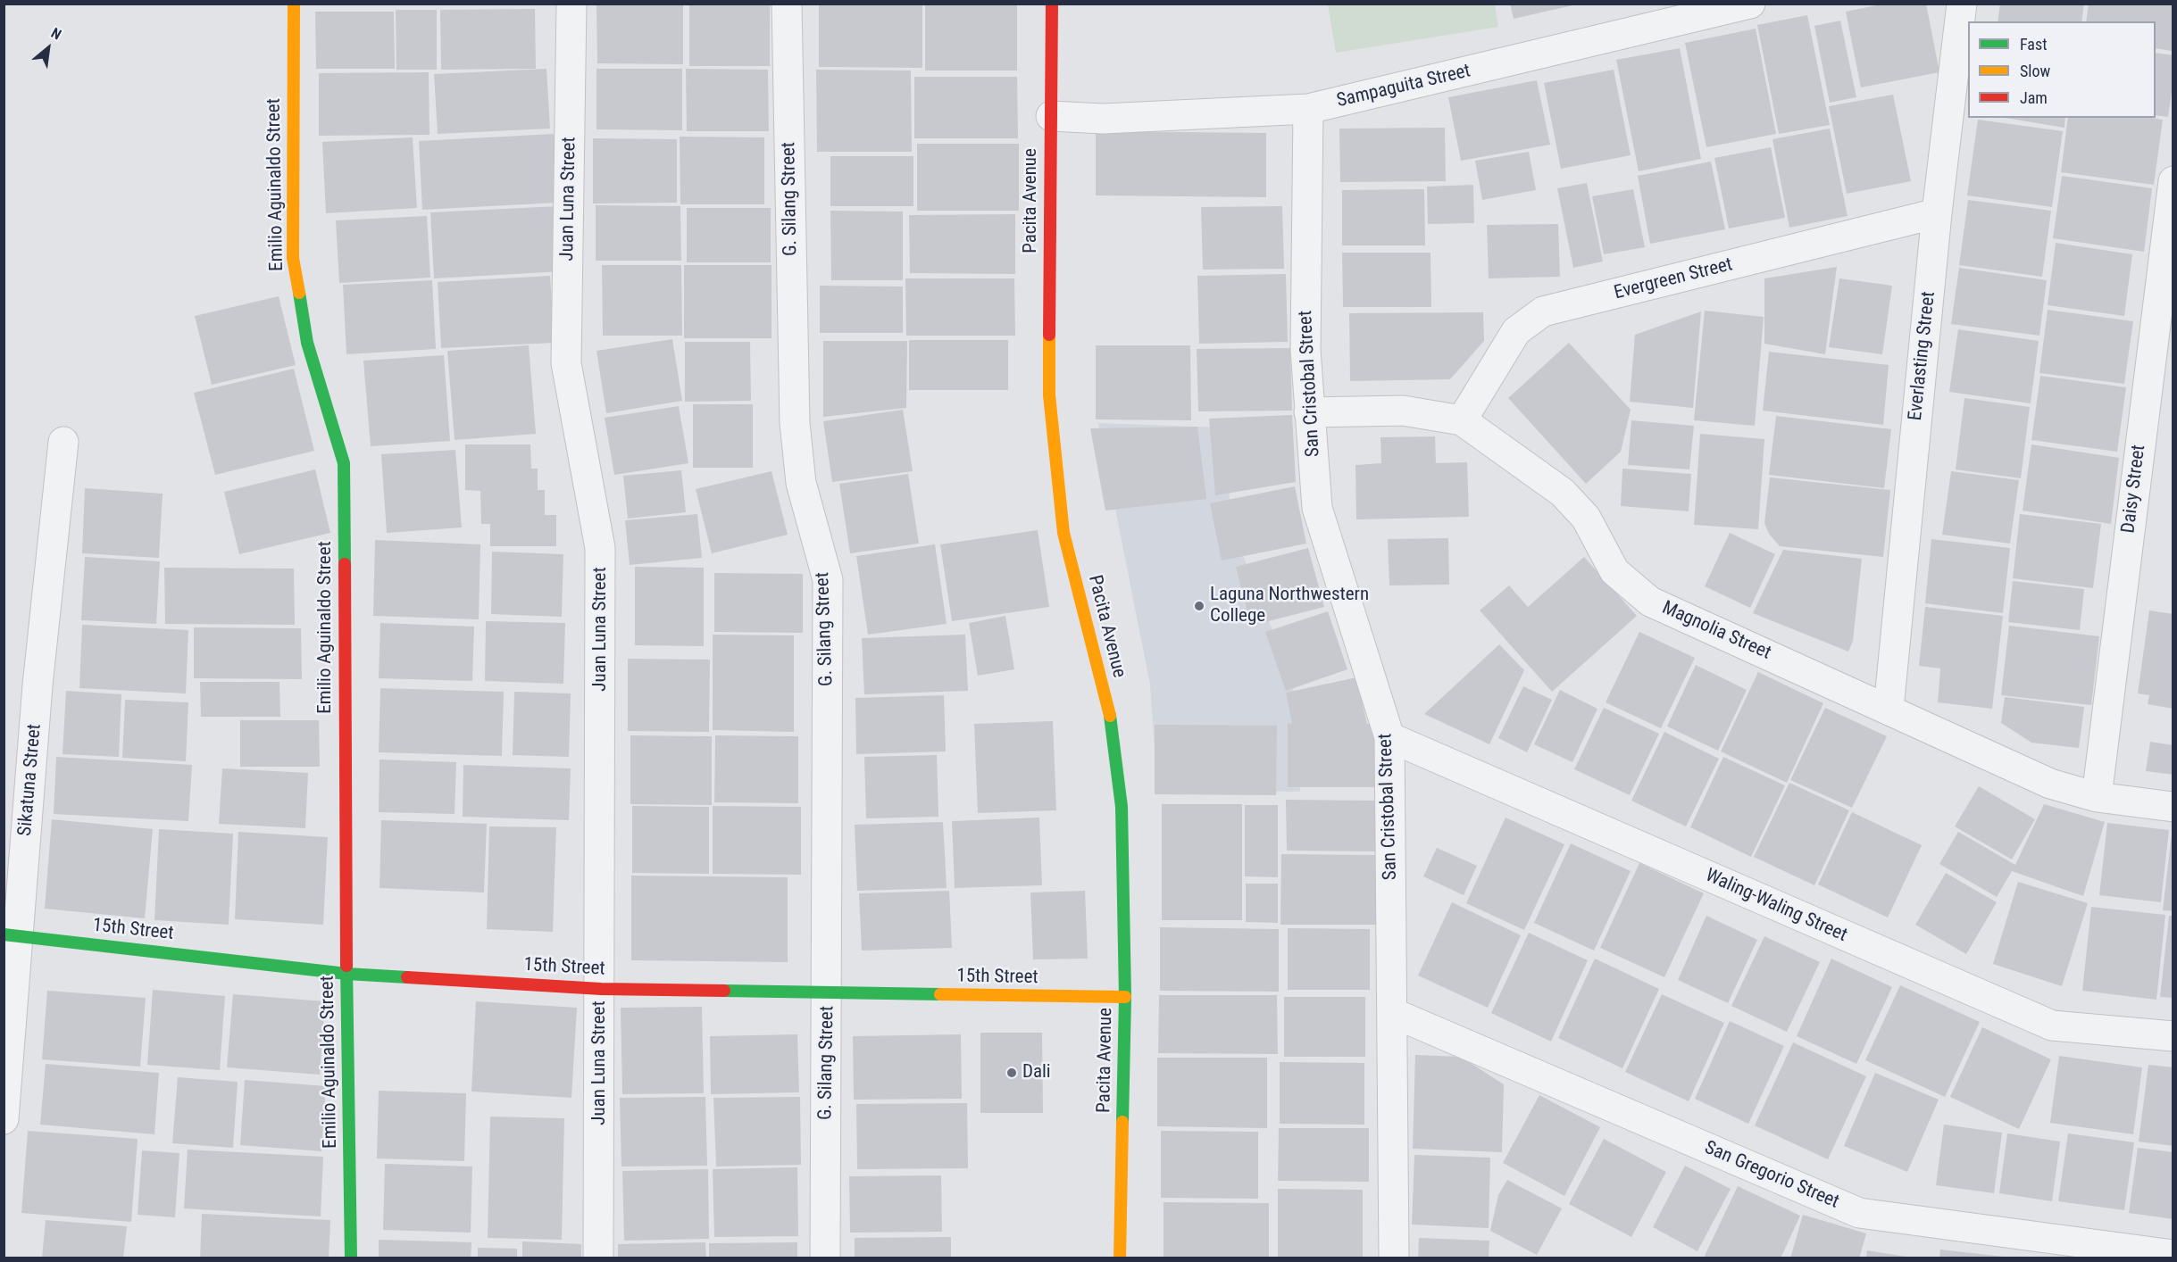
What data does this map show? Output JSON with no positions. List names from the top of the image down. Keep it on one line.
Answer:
{"streets":{"street":["Sampaguita Street","Emilio Aguinaldo Street","Juan Luna Street","G. Silang Street","Pacita Avenue","Evergreen Street","Everlasting Street","San Cristobal Street","Daisy Street","Magnolia Street","Sikatuna Street","Waling-Waling Street","15th Street","San Gregorio Street"]},"crossings":[["Sampaguita Street","Pacita Avenue"],["Sampaguita Street","San Cristobal Street"],["Emilio Aguinaldo Street","15th Street"],["Juan Luna Street","15th Street"],["G. Silang Street","15th Street"],["Pacita Avenue","15th Street"],["Evergreen Street","Everlasting Street"],["Evergreen Street","Magnolia Street"],["Everlasting Street","Magnolia Street"],["San Cristobal Street","Magnolia Street"],["San Cristobal Street","Waling-Waling Street"],["San Cristobal Street","San Gregorio Street"],["Daisy Street","Magnolia Street"],["Sikatuna Street","15th Street"]],"places":["Laguna Northwestern College","Dali"],"legend":["Fast","Slow","Jam"],"north":"top right"}
